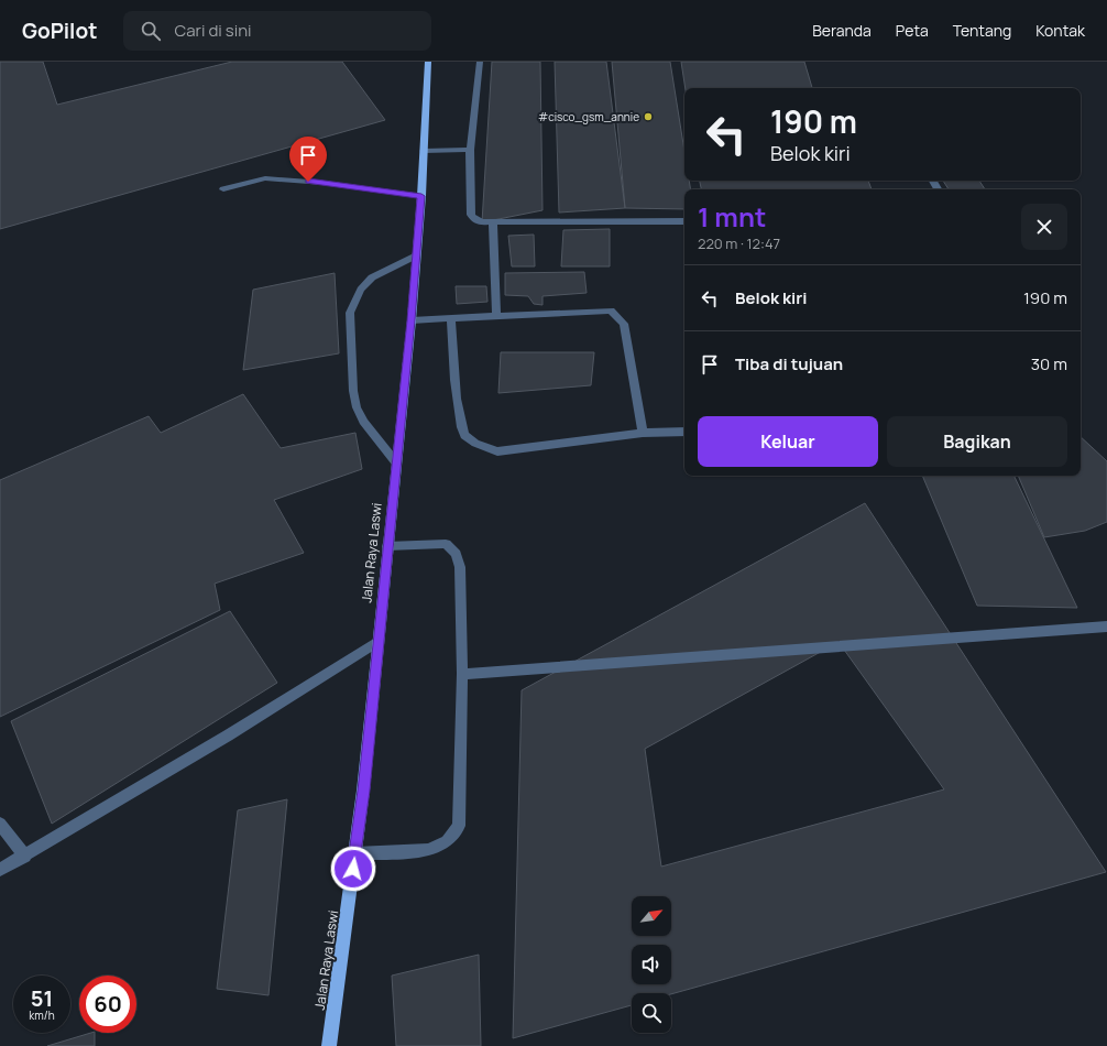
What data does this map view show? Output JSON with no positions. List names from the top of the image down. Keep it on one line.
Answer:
{"streets":{"main road":["Jalan Raya Laswi"]},"places":["#cisco_gsm_annie"],"north":"top right","page":{"header":"GoPilot","search":"Cari di sini","nav":["Beranda","Peta","Tentang","Kontak"],"turn":["190 m","Belok kiri"],"heading":["1 mnt","220 m · 12:47"],"list":[{"name":"Belok kiri","value":"190 m"},{"name":"Tiba di tujuan","value":"30 m"}],"buttons":["Keluar","Bagikan"],"speed":"51 km/h","limit":"60"}}
